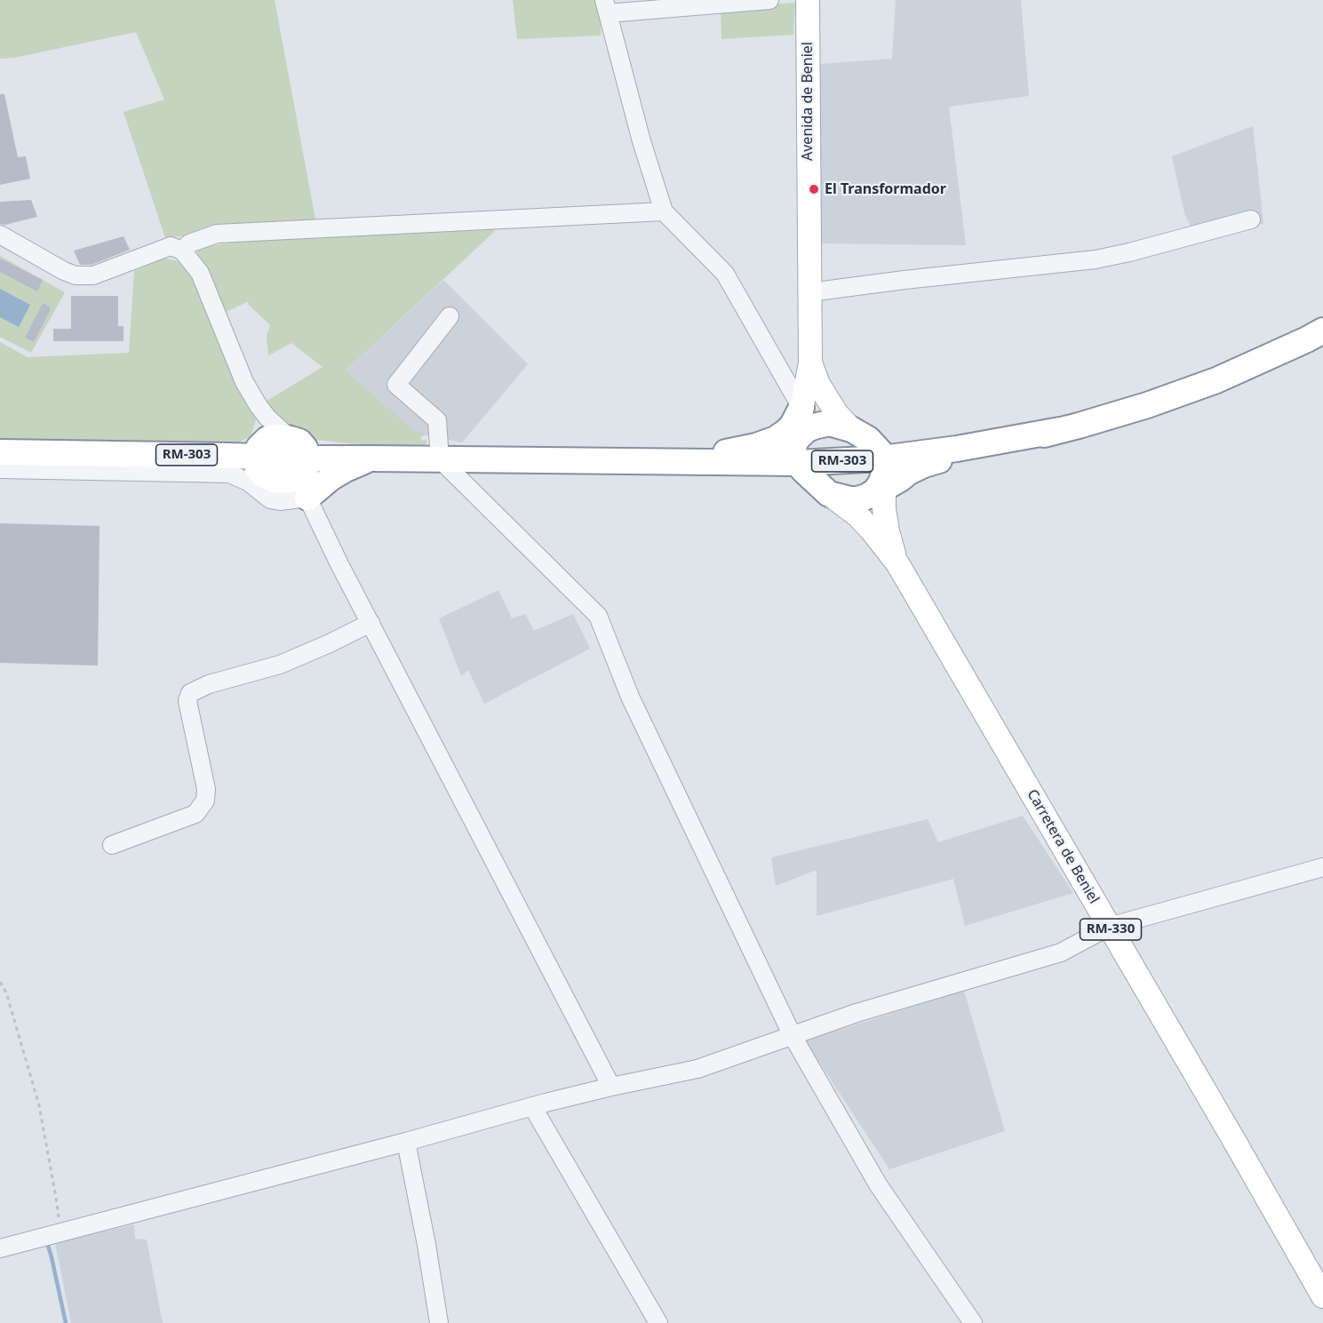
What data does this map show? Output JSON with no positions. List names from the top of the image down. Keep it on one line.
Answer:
{"streets":{"highway":["RM-303"],"main road":["Avenida de Beniel","Carretera de Beniel","RM-330"]},"places":["El Transformador"]}
